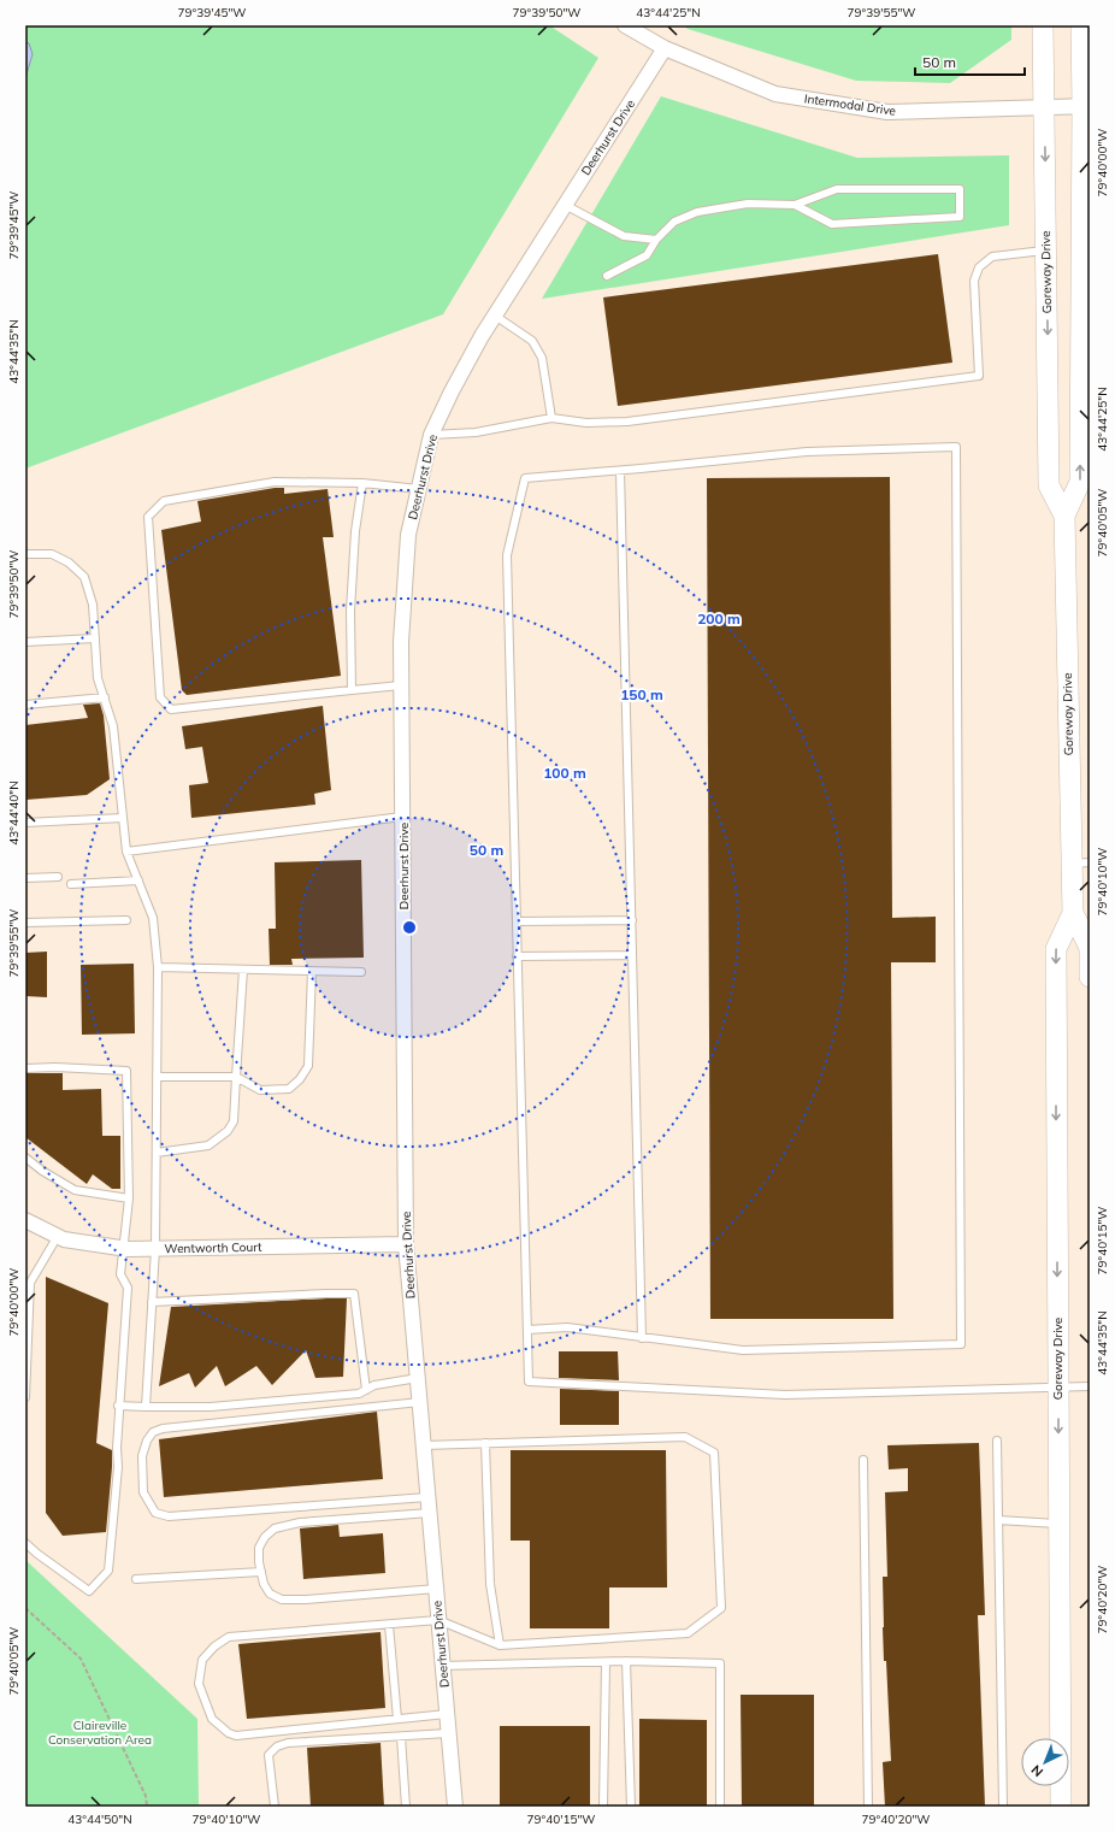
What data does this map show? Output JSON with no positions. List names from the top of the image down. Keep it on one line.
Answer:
{"streets":{"main road":["Goreway Drive"],"street":["Intermodal Drive","Deerhurst Drive","Wentworth Court"]},"crossings":[["Intermodal Drive","Deerhurst Drive"],["Intermodal Drive","Goreway Drive"],["Deerhurst Drive","Wentworth Court"]],"parks":["Claireville Conservation Area"],"scale_bar":"50 m","north":"bottom left","coordinates":["79°39'45\"W","79°39'50\"W","43°44'25\"N","79°39'55\"W","79°40'00\"W","43°44'35\"N","79°40'05\"W","43°44'40\"N","79°40'10\"W","79°40'15\"W","79°40'20\"W","43°44'50\"N"],"rings":["200 m","150 m","100 m","50 m"]}
